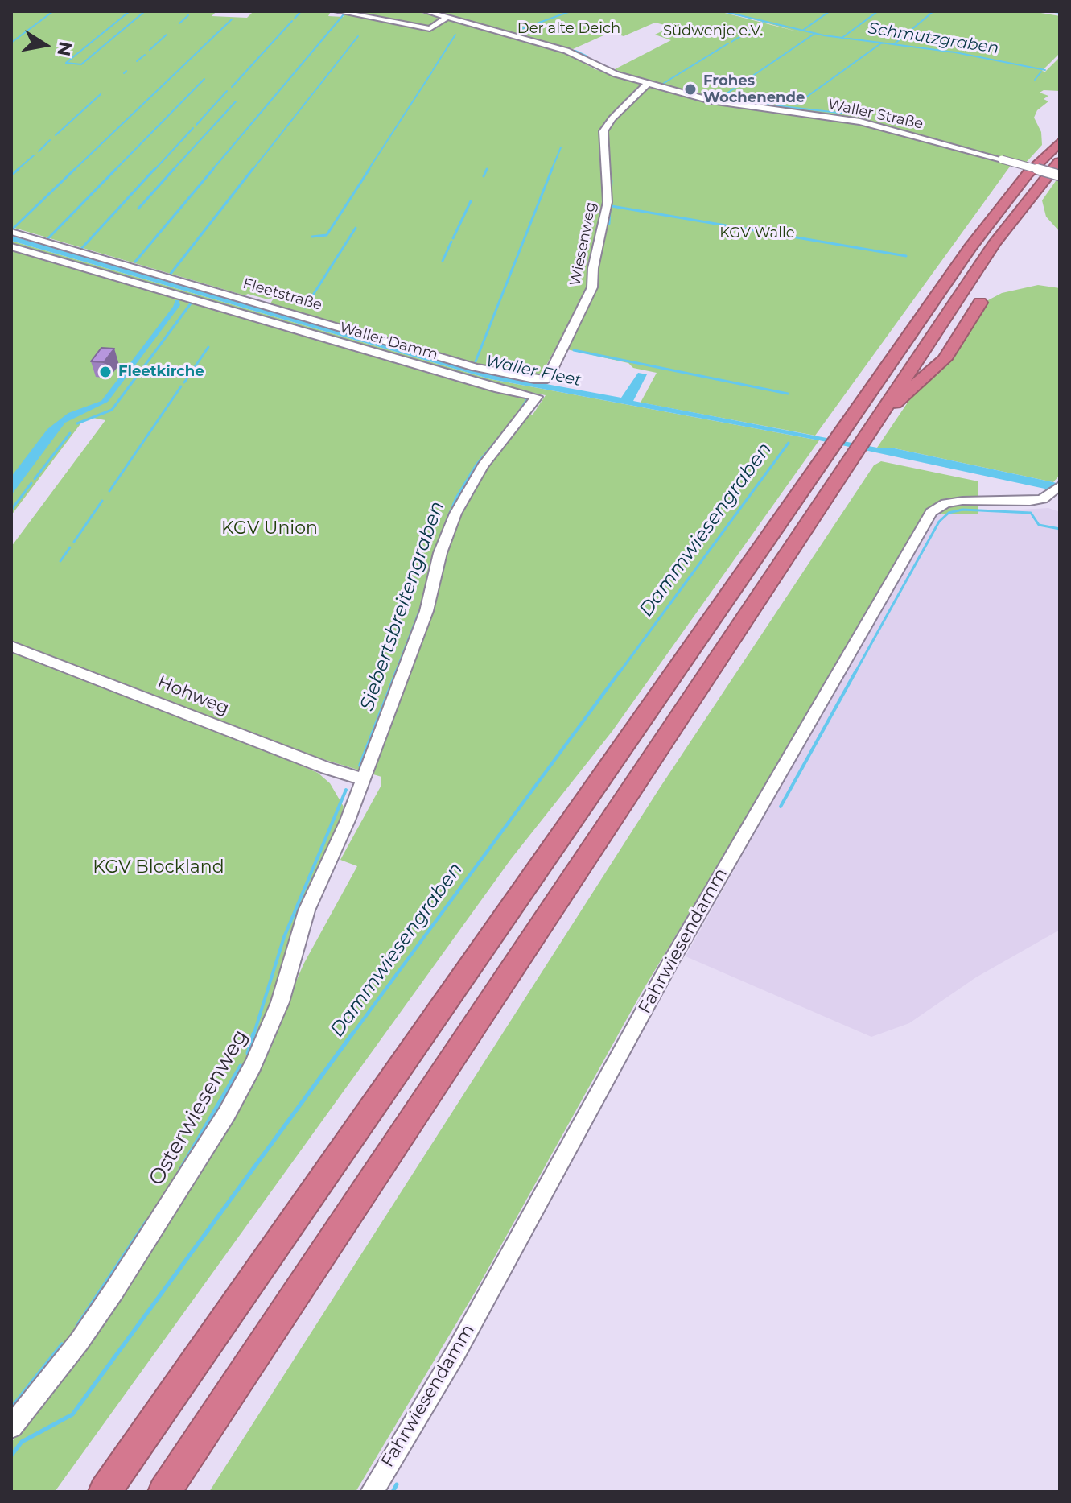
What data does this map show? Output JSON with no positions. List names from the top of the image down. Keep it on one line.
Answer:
{"streets":{"street":["Waller Straße","Wiesenweg","Fleetstraße","Waller Damm","Hohweg","Fahrwiesendamm","Osterwiesenweg"]},"crossings":[["Waller Straße","Wiesenweg"],["Wiesenweg","Fleetstraße"],["Waller Damm","Osterwiesenweg"],["Hohweg","Osterwiesenweg"]],"water":["Schmutzgraben","Waller Fleet","Dammwiesengraben","Siebertsbreitengraben"],"parks":["Der alte Deich","Südwenje e.V.","KGV Walle","KGV Union","KGV Blockland"],"places":["Frohes Wochenende","Fleetkirche"],"north":"right"}
